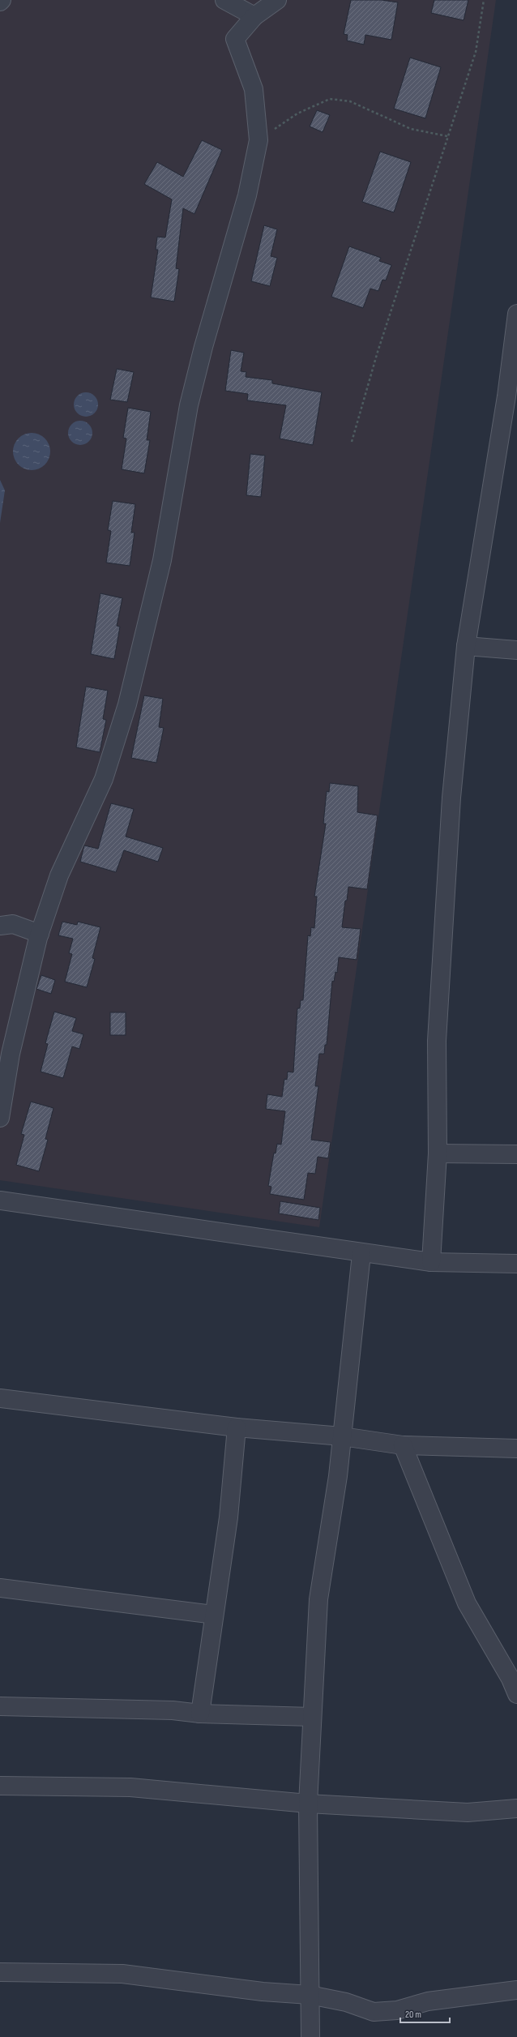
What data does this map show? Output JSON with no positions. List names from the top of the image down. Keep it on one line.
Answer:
{"scale_bar":"20 m"}
